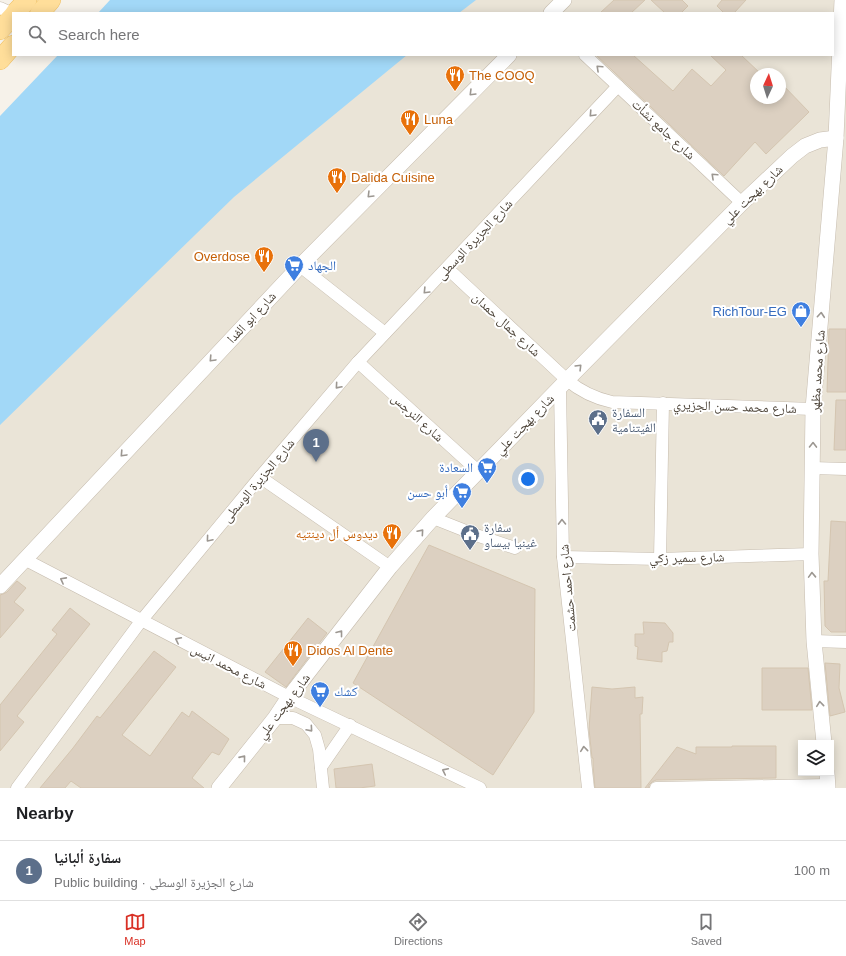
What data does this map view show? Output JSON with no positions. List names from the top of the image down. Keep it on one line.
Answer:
{"streets":{"street":["شارع جامع نشأت","شارع بهجت علي","شارع الجزيرة الوسطى","شارع ابو الفدا","شارع جمال حمدان","شارع محمد مظهر","شارع محمد حسن الجزيري","شارع النرجس","شارع سمير زكي","شارع احمد حشمت","شارع محمد انيس"]},"crossings":[["شارع جامع نشأت","شارع بهجت علي"],["شارع جامع نشأت","شارع الجزيرة الوسطى"],["شارع بهجت علي","شارع جمال حمدان"],["شارع بهجت علي","شارع محمد مظهر"],["شارع بهجت علي","شارع محمد حسن الجزيري"],["شارع بهجت علي","شارع النرجس"],["شارع بهجت علي","شارع احمد حشمت"],["شارع بهجت علي","شارع محمد انيس"],["شارع الجزيرة الوسطى","شارع جمال حمدان"],["شارع الجزيرة الوسطى","شارع النرجس"],["شارع الجزيرة الوسطى","شارع محمد انيس"],["شارع ابو الفدا","شارع محمد انيس"],["شارع جمال حمدان","شارع محمد حسن الجزيري"],["شارع جمال حمدان","شارع احمد حشمت"],["شارع محمد مظهر","شارع محمد حسن الجزيري"],["شارع محمد مظهر","شارع سمير زكي"],["شارع محمد حسن الجزيري","شارع احمد حشمت"],["شارع سمير زكي","شارع احمد حشمت"]],"one_way":["شارع جامع نشأت","شارع بهجت علي","شارع الجزيرة الوسطى","شارع ابو الفدا","شارع محمد مظهر","شارع محمد انيس"],"places":{"restaurant":["The COOQ","Luna","Dalida Cuisine","Overdose","ديدوس أل دينتيه","Didos Al Dente"],"supermarket":["الجهاد","السعادة","أبو حسن","كشك"],"shop":["RichTour-EG"],"public building":["السفارة الفيتنامية","سفارة غينيا بيساو"]},"north":"top","page":{"search":"Search here","pins":"1","heading":"Nearby","list":[{"mark":"1","name":"سفارة ألبانيا","note":"Public building · شارع الجزيرة الوسطى","value":"100 m"}],"nav":["Map","Directions","Saved"]}}
